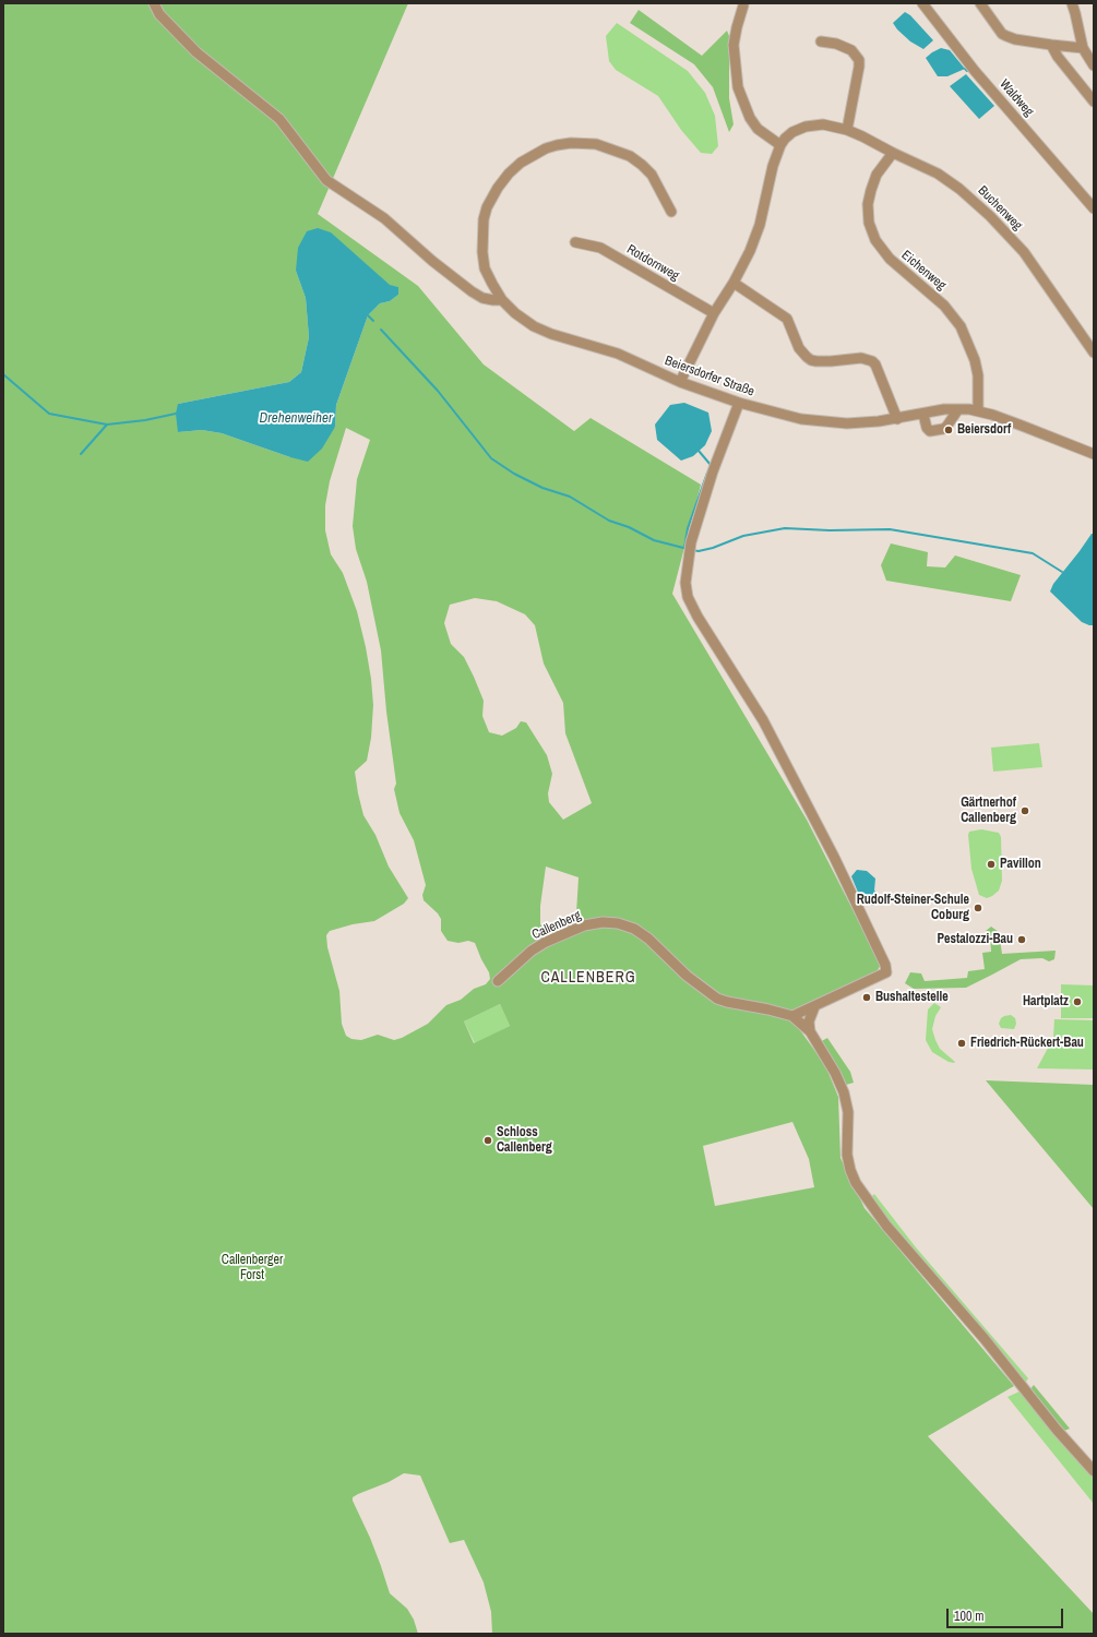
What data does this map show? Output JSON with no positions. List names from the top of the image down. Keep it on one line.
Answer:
{"streets":{"street":["Waldweg","Buchenweg","Rotdornweg","Eichenweg","Beiersdorfer Straße","Callenberg"]},"crossings":[["Buchenweg","Rotdornweg"],["Buchenweg","Eichenweg"],["Buchenweg","Beiersdorfer Straße"],["Eichenweg","Beiersdorfer Straße"]],"districts":["CALLENBERG"],"water":["Drehenweiher"],"parks":["Callenberger Forst"],"places":["Beiersdorf","Gärtnerhof Callenberg","Pavillon","Rudolf-Steiner-Schule Coburg","Pestalozzi-Bau","Bushaltestelle","Hartplatz","Friedrich-Rückert-Bau","Schloss Callenberg"],"scale_bar":"100 m"}
